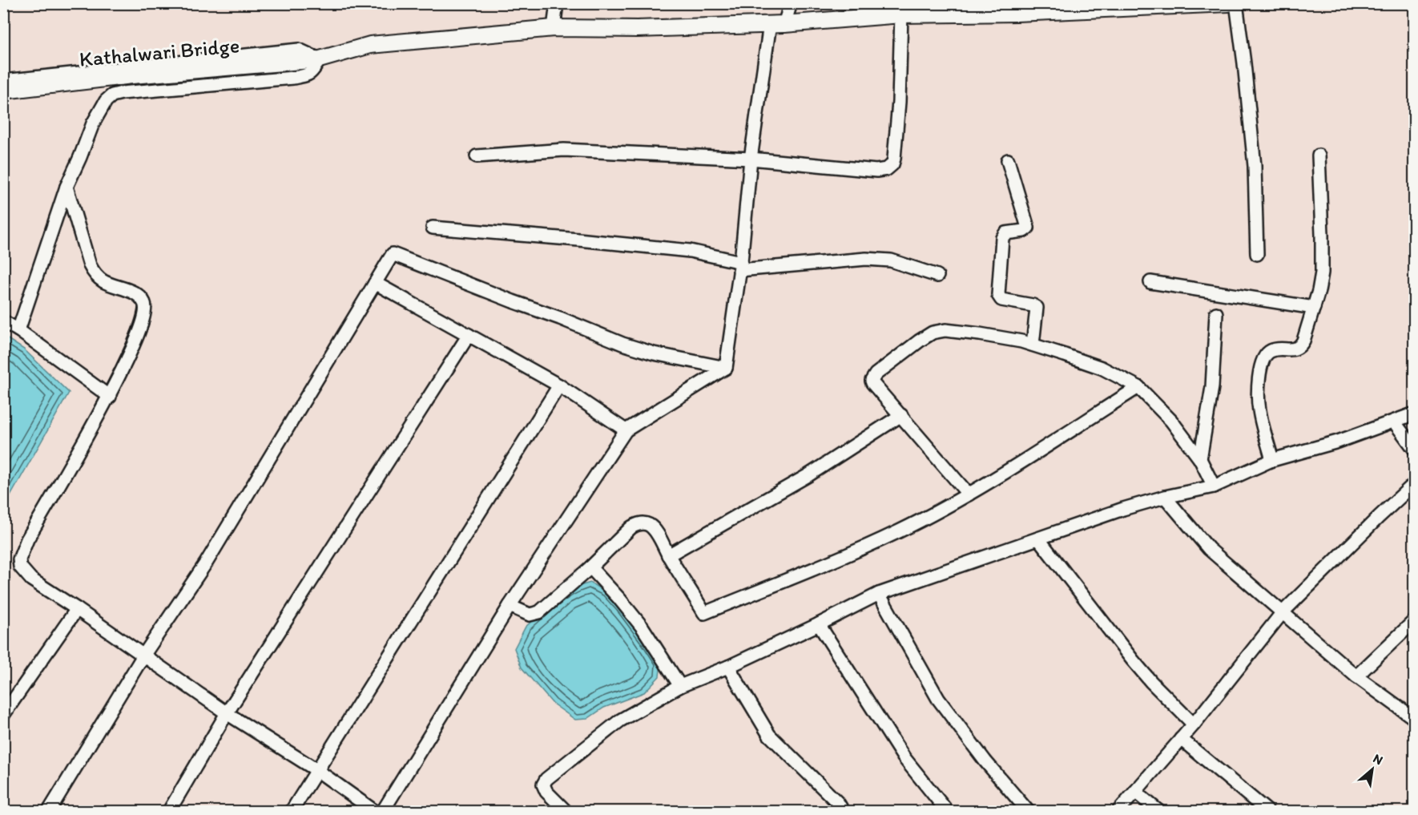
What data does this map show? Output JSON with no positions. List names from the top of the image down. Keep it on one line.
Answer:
{"streets":{"main road":["Kathalwari Bridge"]},"north":"top right"}
